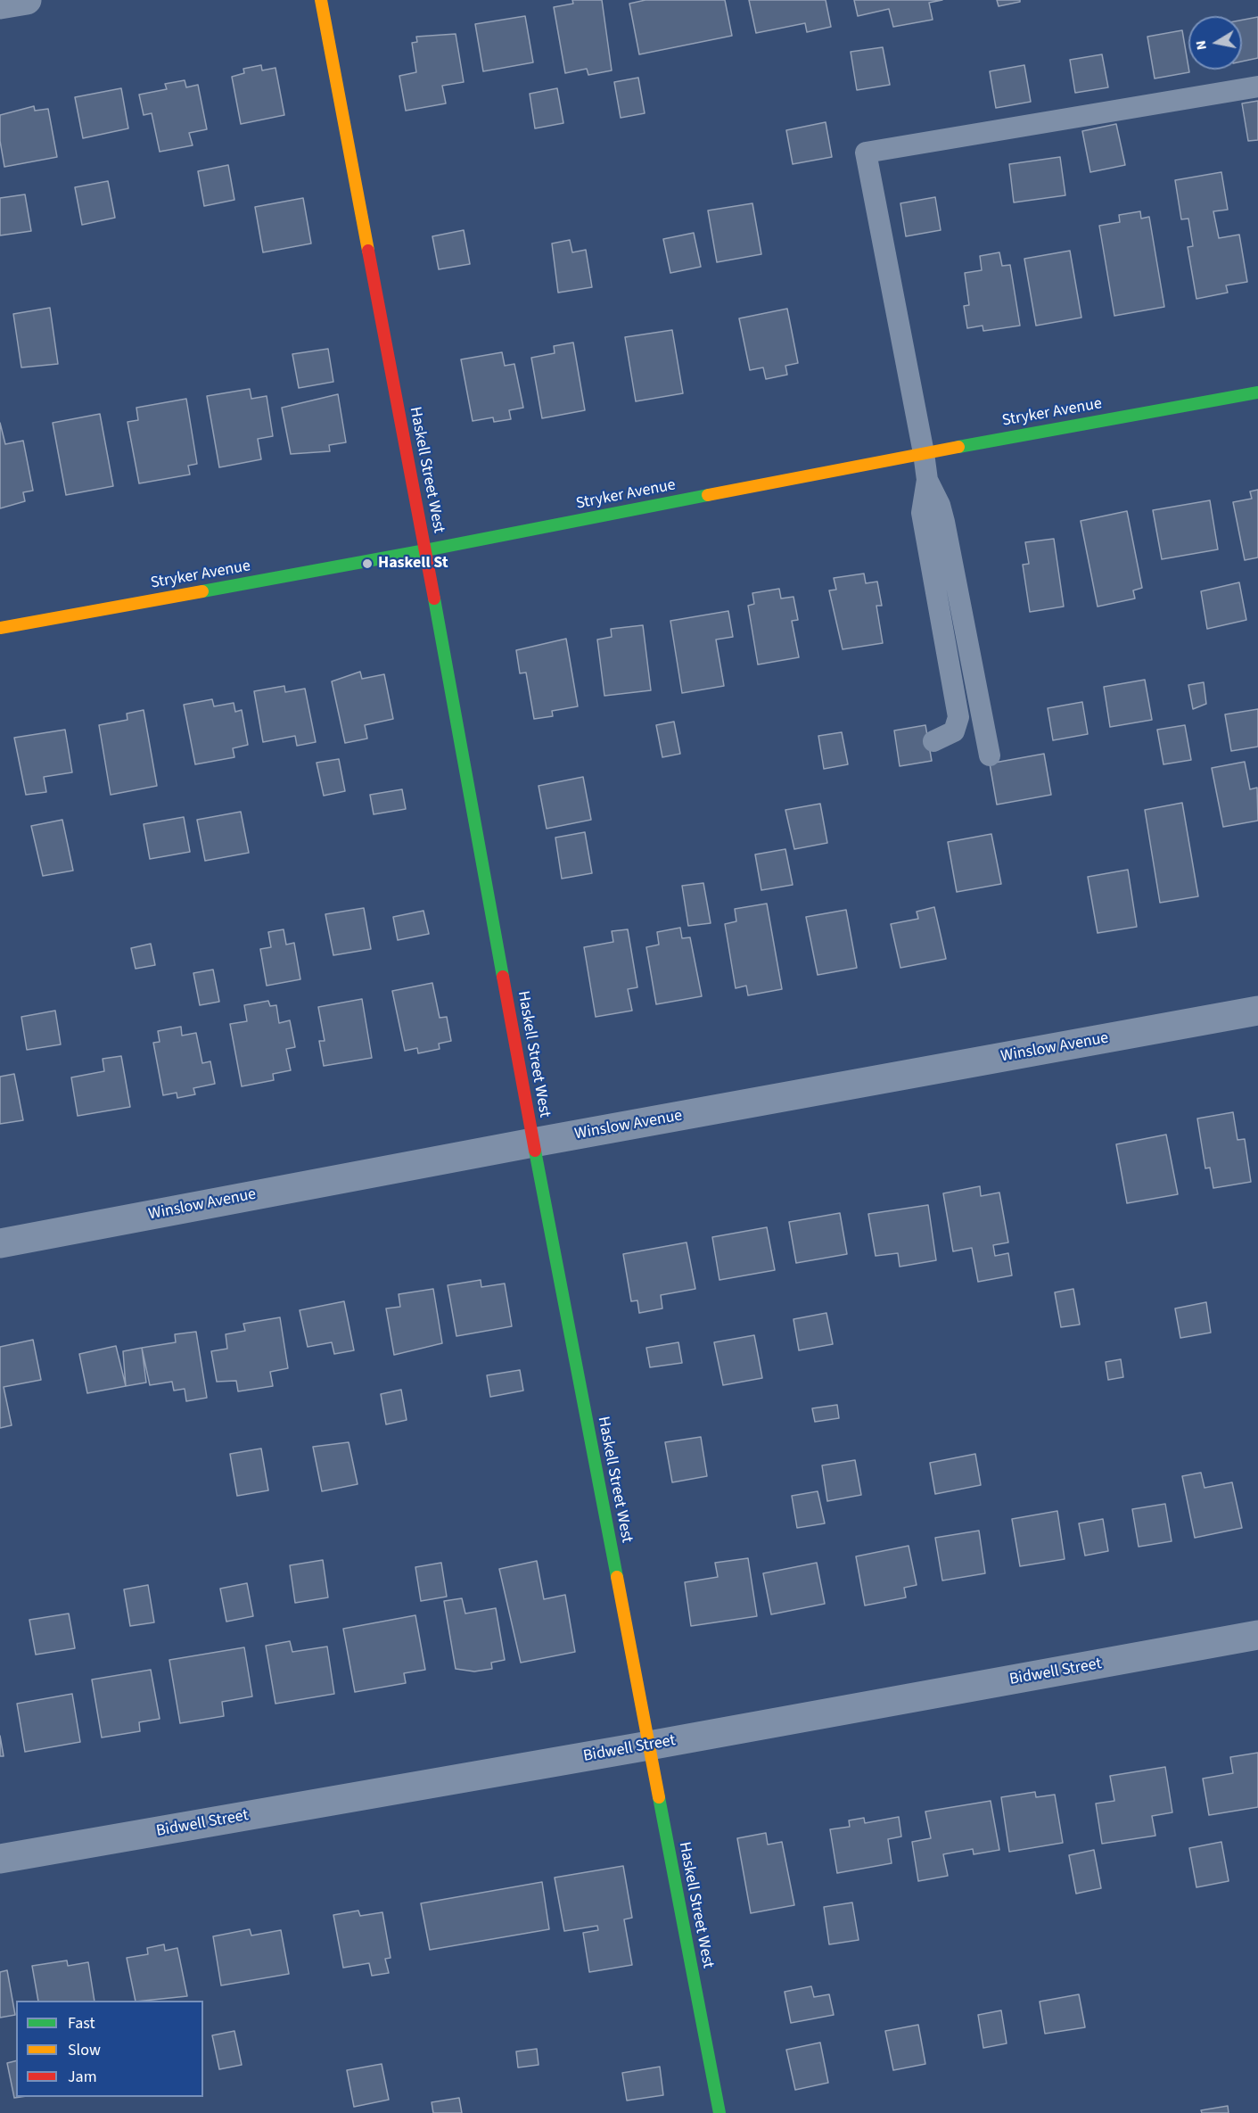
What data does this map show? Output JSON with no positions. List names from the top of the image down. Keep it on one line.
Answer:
{"streets":{"street":["Stryker Avenue","Haskell Street West","Winslow Avenue","Bidwell Street"]},"crossings":[["Stryker Avenue","Haskell Street West"],["Haskell Street West","Winslow Avenue"],["Haskell Street West","Bidwell Street"]],"places":["Haskell St"],"legend":["Fast","Slow","Jam"],"north":"left"}
